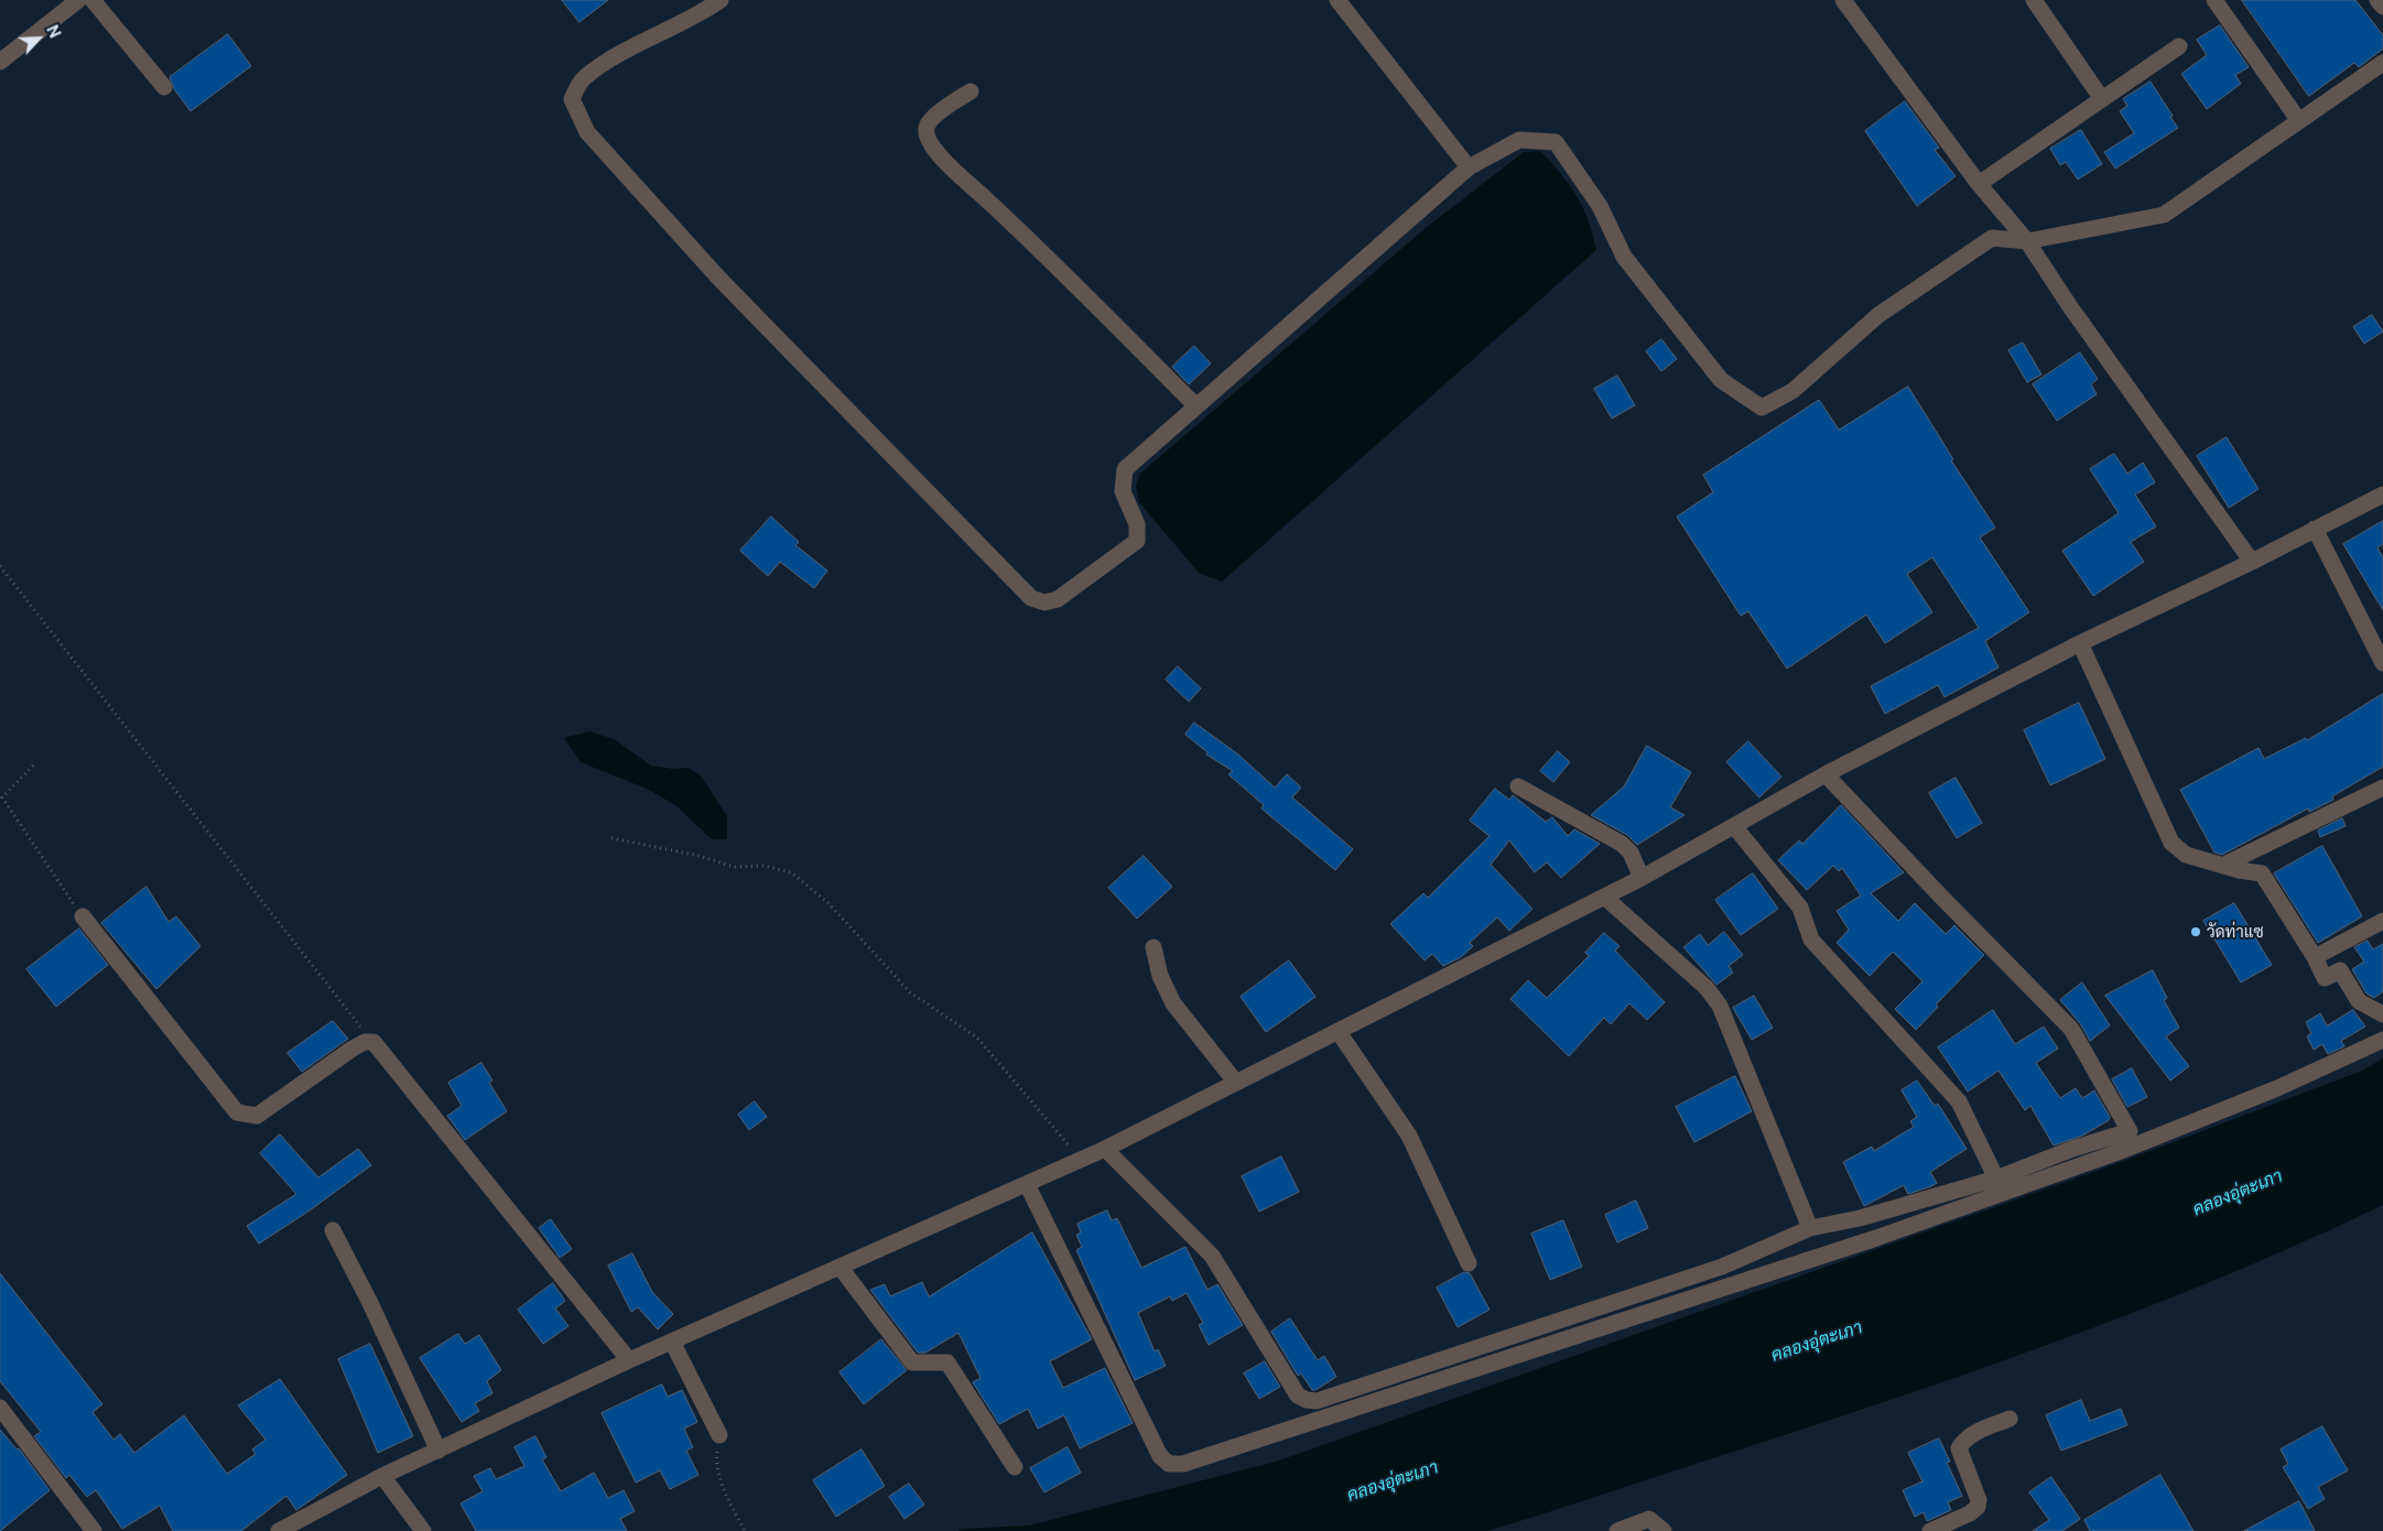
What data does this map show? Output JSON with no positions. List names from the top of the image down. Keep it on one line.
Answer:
{"water":["คลองอุ่ตะเภา"],"places":["วัดท่าแซ"],"north":"top right"}
